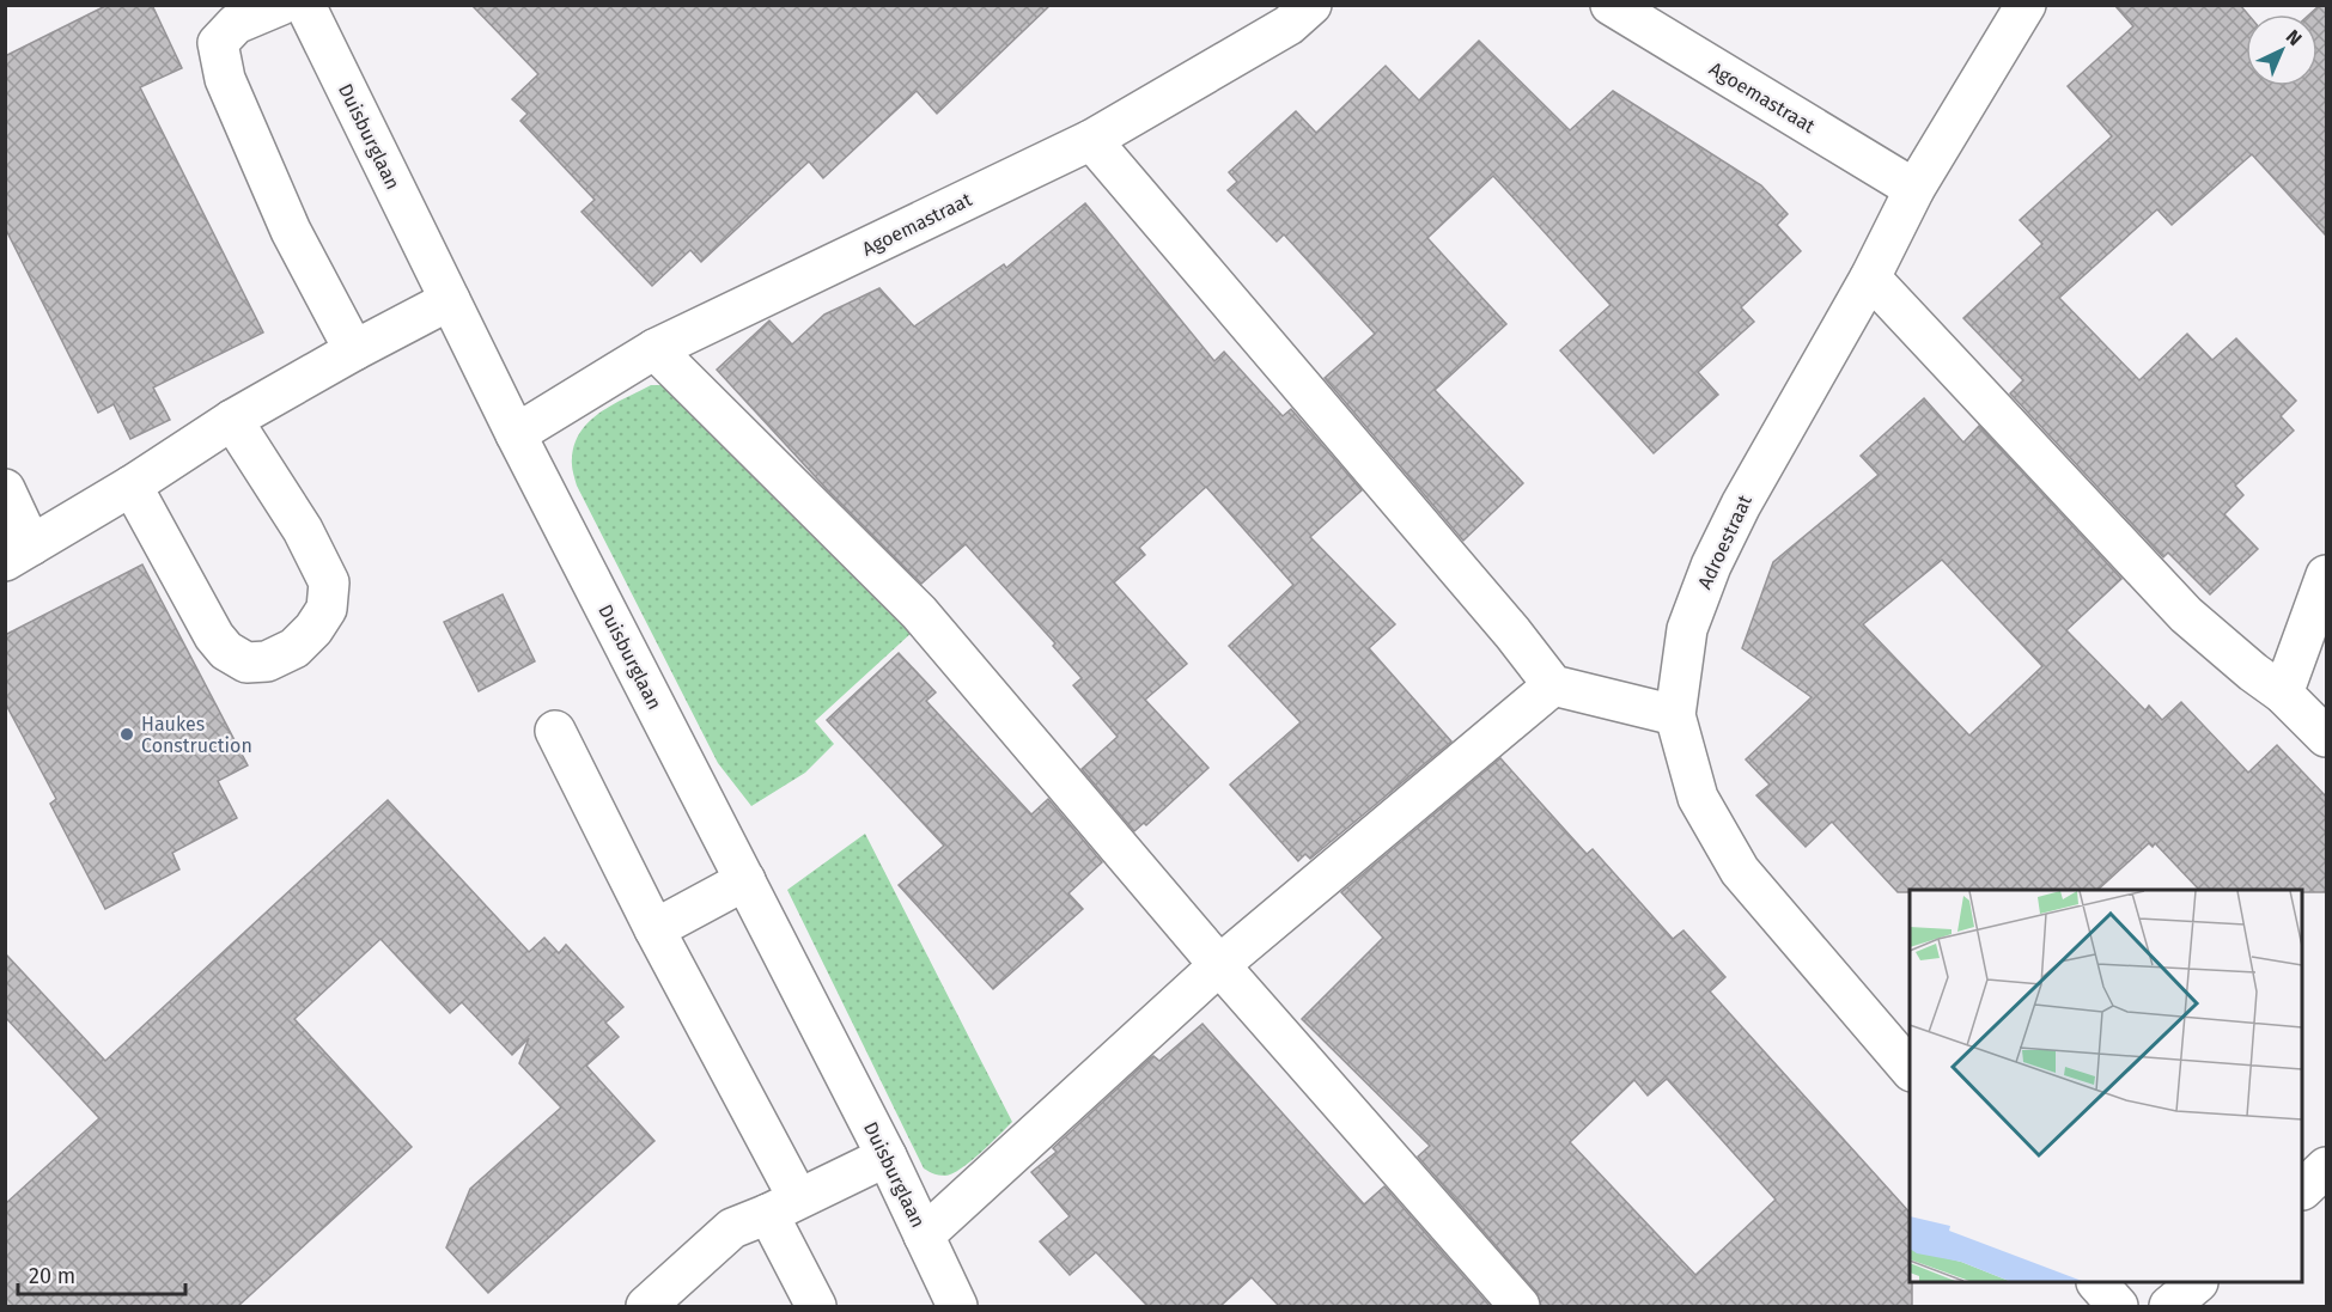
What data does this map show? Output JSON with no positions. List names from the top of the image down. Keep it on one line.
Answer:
{"streets":{"street":["Agoemastraat","Duisburglaan","Adroestraat"]},"crossings":[["Agoemastraat","Duisburglaan"],["Agoemastraat","Adroestraat"]],"places":["Haukes Construction"],"scale_bar":"20 m","north":"top right"}
